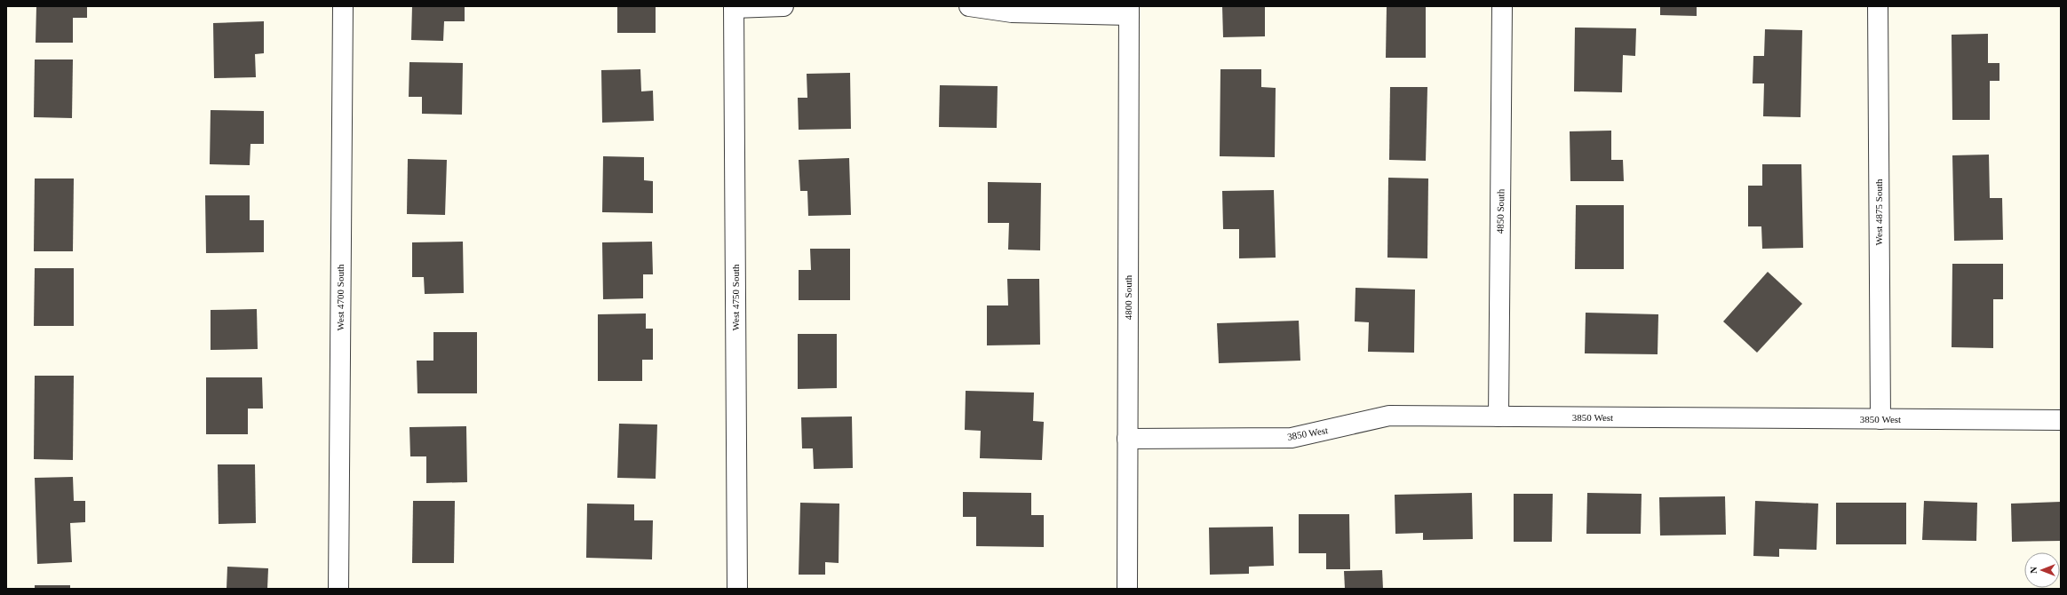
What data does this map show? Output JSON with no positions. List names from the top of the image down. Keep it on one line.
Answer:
{"streets":{"street":["4850 South","West 4875 South","West 4700 South","West 4750 South","4800 South","3850 West"]},"crossings":[["4850 South","3850 West"],["West 4875 South","3850 West"],["4800 South","3850 West"]],"north":"left"}
